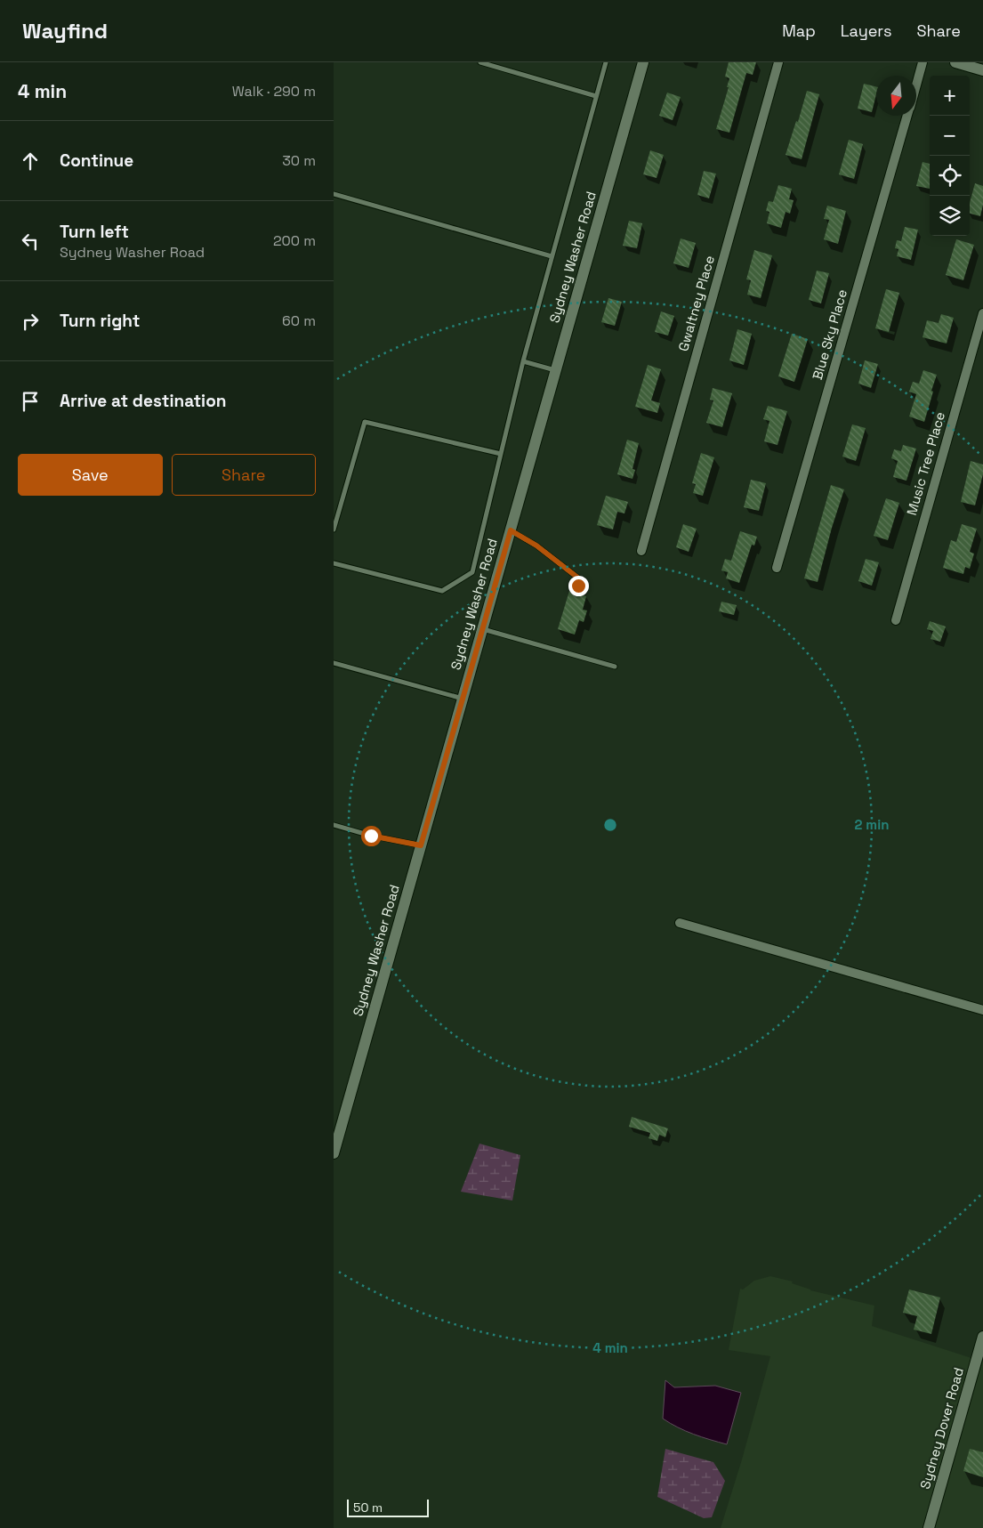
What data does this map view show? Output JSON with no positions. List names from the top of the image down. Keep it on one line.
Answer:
{"streets":{"street":["Sydney Washer Road","Gwaltney Place","Blue Sky Place","Music Tree Place","Sydney Dover Road"]},"scale_bar":"50 m","north":"bottom","page":{"header":"Wayfind","nav":["Map","Layers","Share"],"heading":["4 min","Walk · 290 m"],"map_buttons":["+","−"],"list":[["Continue","30 m"],["Turn left","Sydney Washer Road","200 m"],["Turn right","60 m"],"Arrive at destination"],"buttons":["Save","Share"],"scale":"50 m"},"rings":["2 min","4 min"]}
